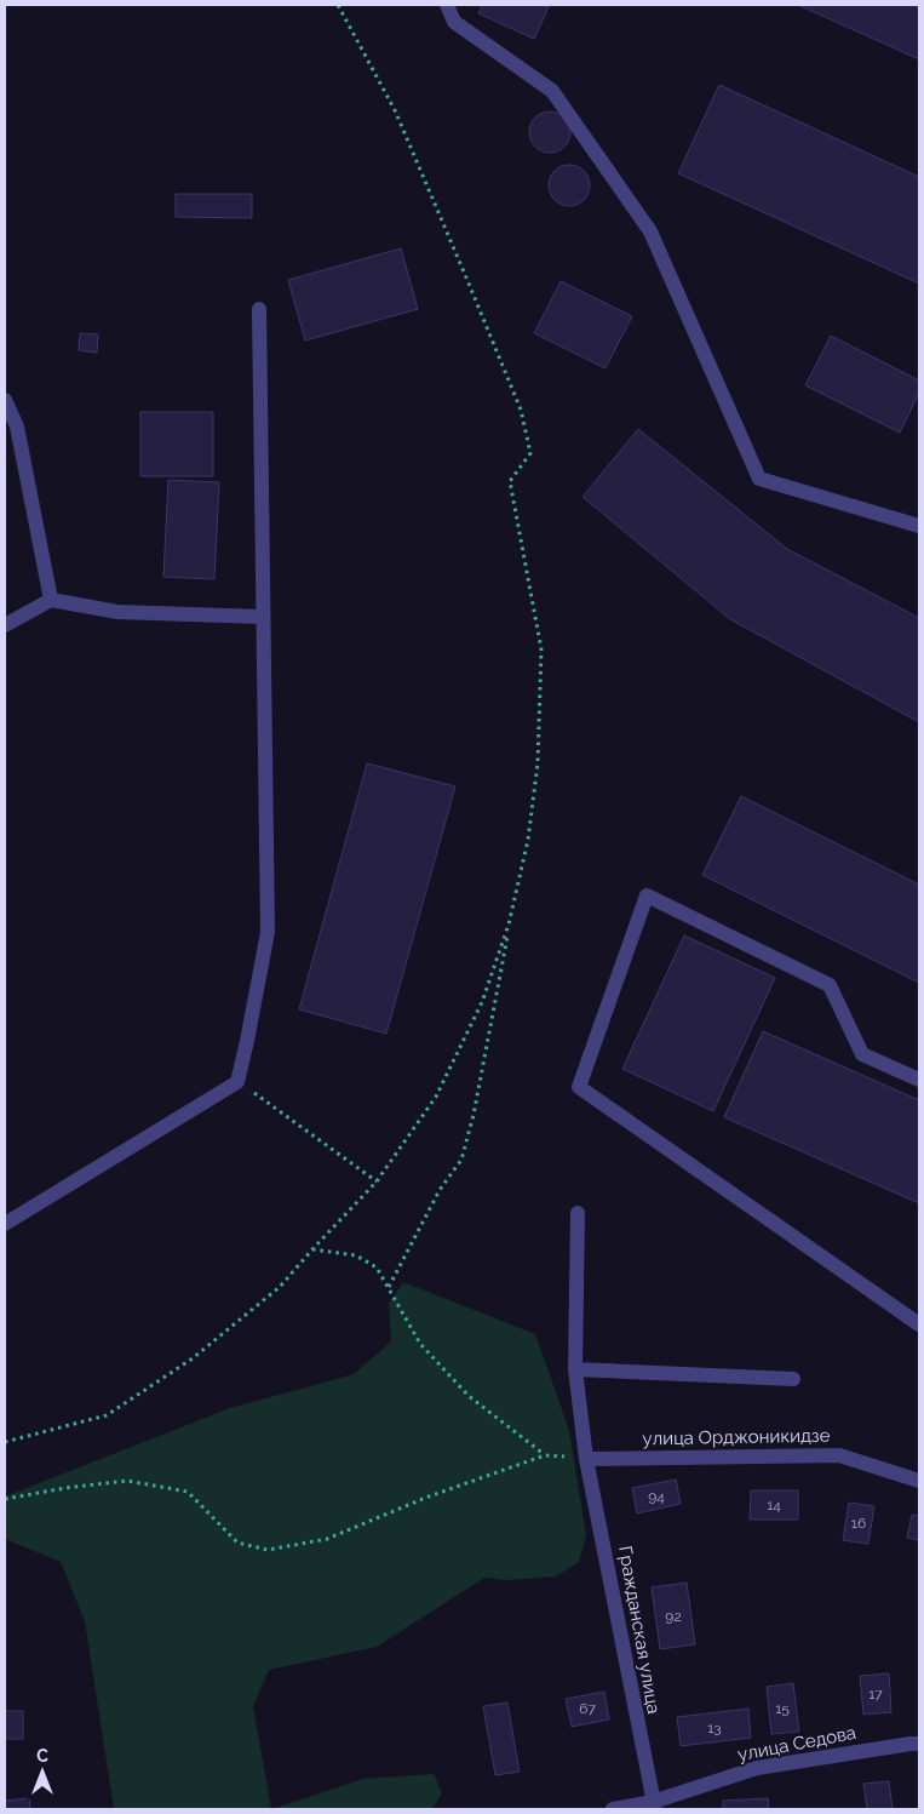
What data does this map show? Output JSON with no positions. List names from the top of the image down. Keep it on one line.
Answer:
{"streets":{"street":["улица Орджоникидзе","Гражданская улица","улица Седова"]},"crossings":[["улица Орджоникидзе","Гражданская улица"],["Гражданская улица","улица Седова"]],"house_numbers":["94","14","16","92","17","67","15","13"],"north":"top"}
